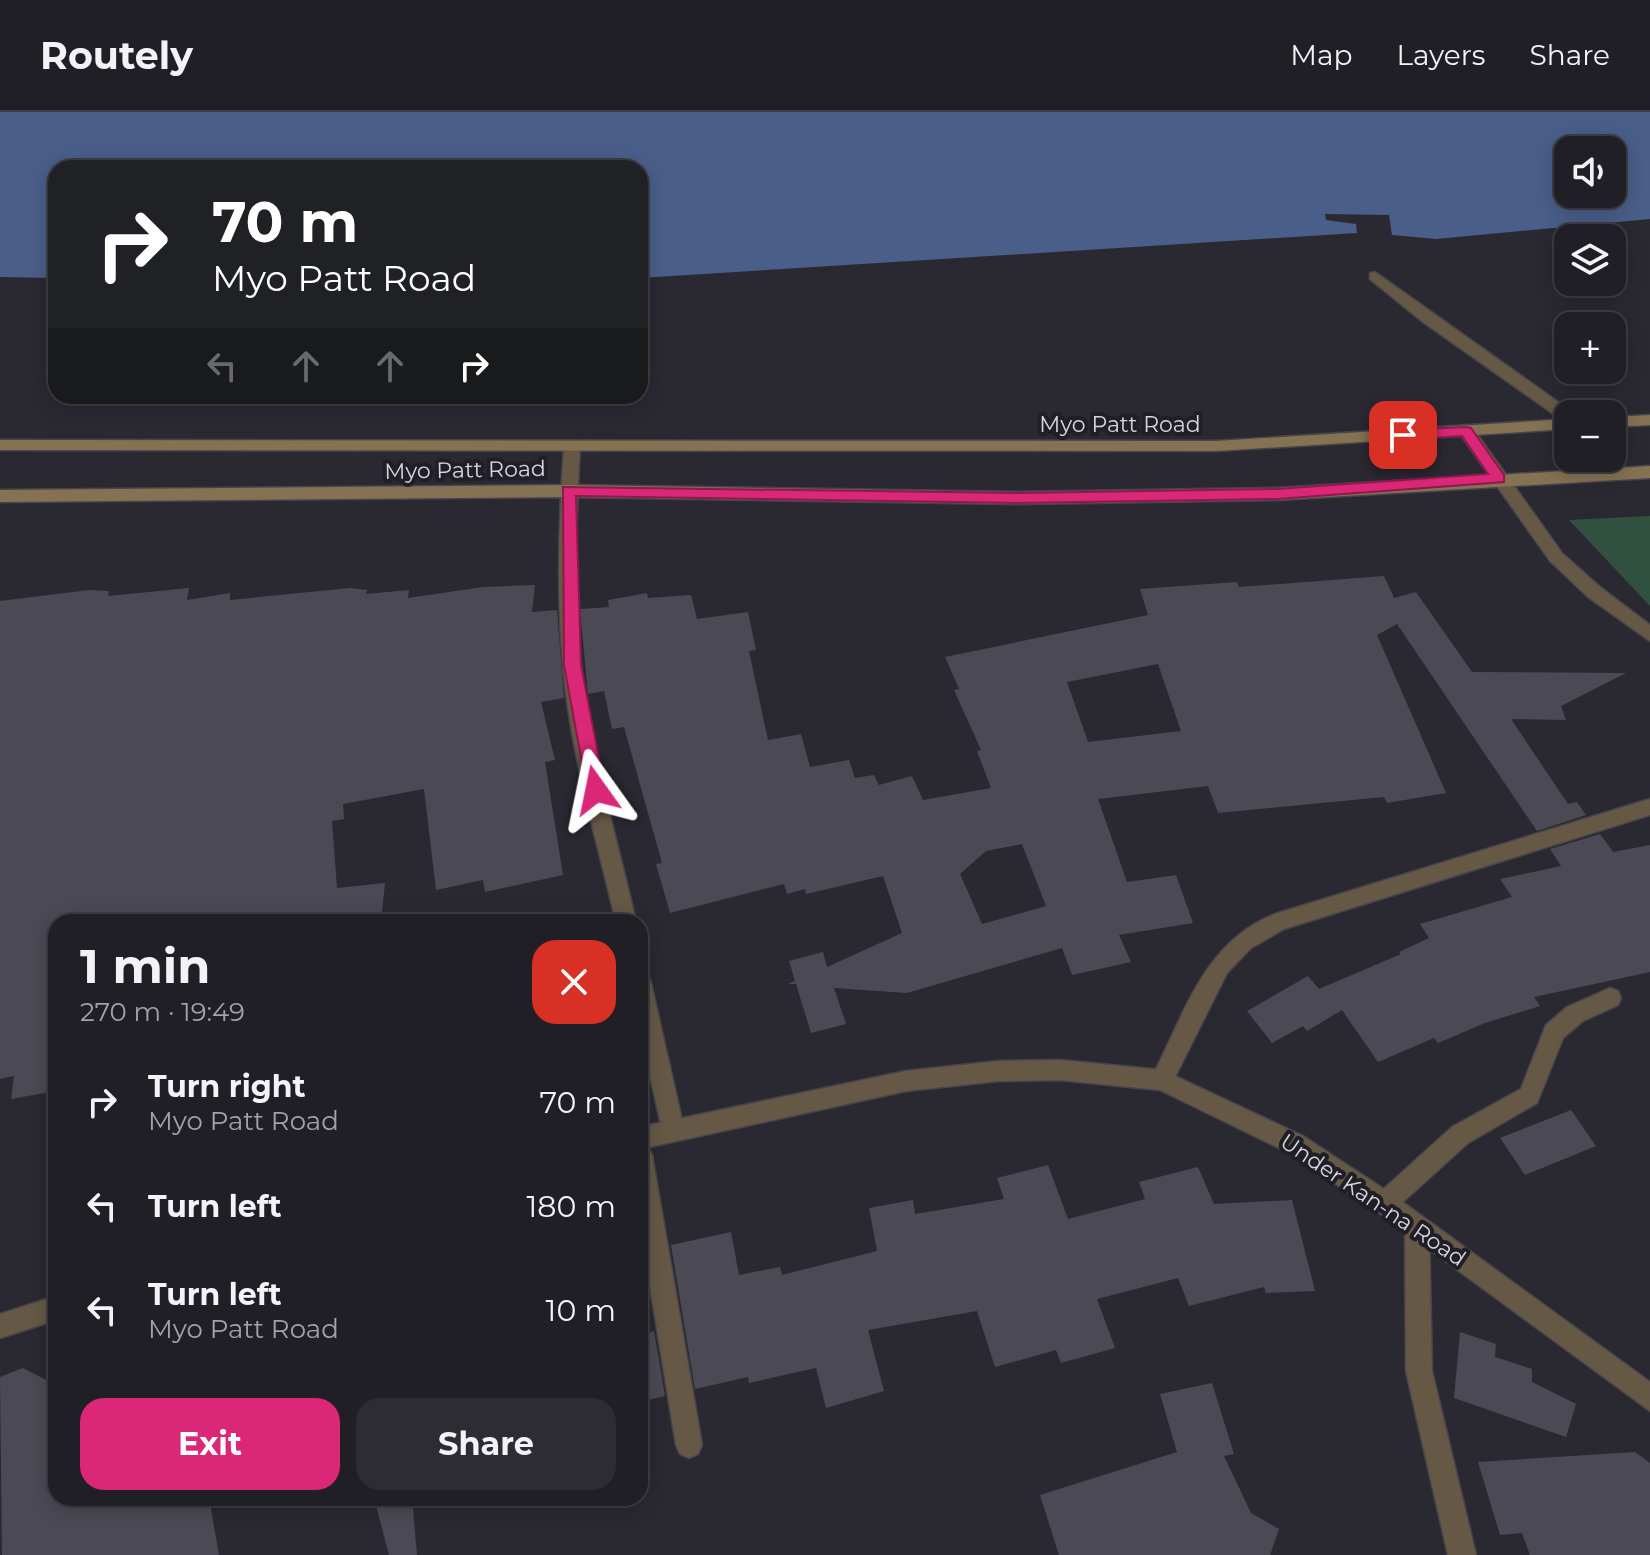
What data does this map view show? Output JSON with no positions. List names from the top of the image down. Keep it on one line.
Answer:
{"streets":{"main road":["Myo Patt Road"],"street":["Under Kan-na Road"]},"page":{"header":"Routely","nav":["Map","Layers","Share"],"map_buttons":["+","−"],"turn":["70 m","Myo Patt Road"],"heading":["1 min","270 m · 19:49"],"list":[{"name":"Turn right","note":"Myo Patt Road","value":"70 m"},{"name":"Turn left","value":"180 m"},{"name":"Turn left","note":"Myo Patt Road","value":"10 m"}],"buttons":["Exit","Share"]}}
